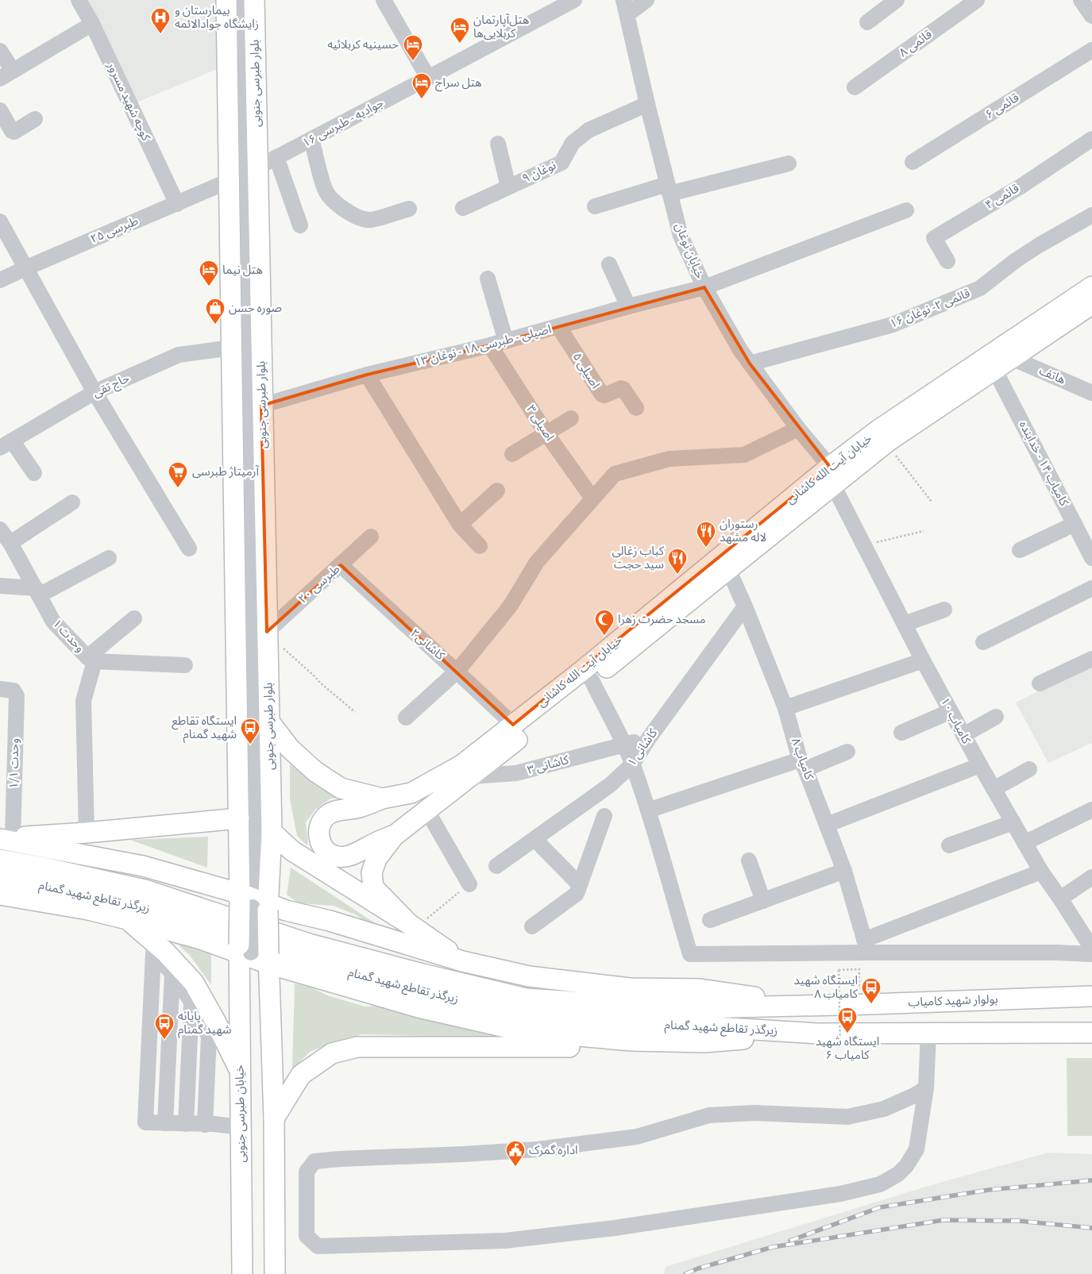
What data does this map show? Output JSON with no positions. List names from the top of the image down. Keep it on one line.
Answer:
{"streets":{"main road":["بلوار طبرسی جنوبی","خیابان آیت الله کاشانی","زیرگذر تقاطع شهید گمنام","بولوار شهید کامیاب","خیابان طبرسی جنوبی"],"street":["قائمی ۸","کوچه شهید مسرور","قائمی ۶","جوادیه - طبرسی ۱۶","نوغان ۹","قائمی ۴","طبرسی ۲۵","خیابان نوغان","قائمی ۲- نوغان ۱۶","اصیلی - طبرسی ۱۸ - نوغان ۱۳","اصیلی ۵","هاتف","حاج تقی","اصیلی ۳","کامیاب ۱۴ - خدابنده","طبرسی ۲۰","وحدت ۱","کاشانی۲","کامیاب ۱۰","کاشانی ۱","کامیاب ۸","وحدت ۱/۱","کاشانی ۳"]},"crossings":[["بلوار طبرسی جنوبی","جوادیه - طبرسی ۱۶"],["بلوار طبرسی جنوبی","اصیلی - طبرسی ۱۸ - نوغان ۱۳"],["بلوار طبرسی جنوبی","خیابان آیت الله کاشانی"],["بلوار طبرسی جنوبی","طبرسی ۲۰"],["کوچه شهید مسرور","طبرسی ۲۵"],["نوغان ۹","خیابان نوغان"],["خیابان نوغان","قائمی ۲- نوغان ۱۶"],["خیابان نوغان","اصیلی - طبرسی ۱۸ - نوغان ۱۳"],["خیابان نوغان","خیابان آیت الله کاشانی"],["خیابان نوغان","کامیاب ۱۰"],["اصیلی - طبرسی ۱۸ - نوغان ۱۳","اصیلی ۵"],["اصیلی - طبرسی ۱۸ - نوغان ۱۳","اصیلی ۳"],["هاتف","خیابان آیت الله کاشانی"],["کامیاب ۱۴ - خدابنده","خیابان آیت الله کاشانی"],["خیابان آیت الله کاشانی","کاشانی۲"],["خیابان آیت الله کاشانی","کامیاب ۱۰"],["خیابان آیت الله کاشانی","کامیاب ۸"],["خیابان آیت الله کاشانی","کاشانی ۳"],["طبرسی ۲۰","کاشانی۲"],["کاشانی ۱","کامیاب ۸"],["کاشانی ۱","کاشانی ۳"],["زیرگذر تقاطع شهید گمنام","بولوار شهید کامیاب"]],"places":{"hospital":["بیمارستان و زایشگاه جوادالائمه"],"hotel":["هتل‌آپارتمان کربلایی‌ها","حسینیه کربلائیه","هتل سراج","هتل نیما"],"shop":["صوره حسن"],"supermarket":["آرمیتاژ طبرسی"],"restaurant":["رستوران لاله مشهد","کباب زغالی سید حجت"],"mosque":["مسجد حضرت زهرا"],"bus stop":["ایستگاه تقاطع شهید گمنام","ایستگاه شهید کامیاب ۸","ایستگاه شهید کامیاب ۶","پایانه شهید گمنام"],"public building":["اداره گمرک"]}}
